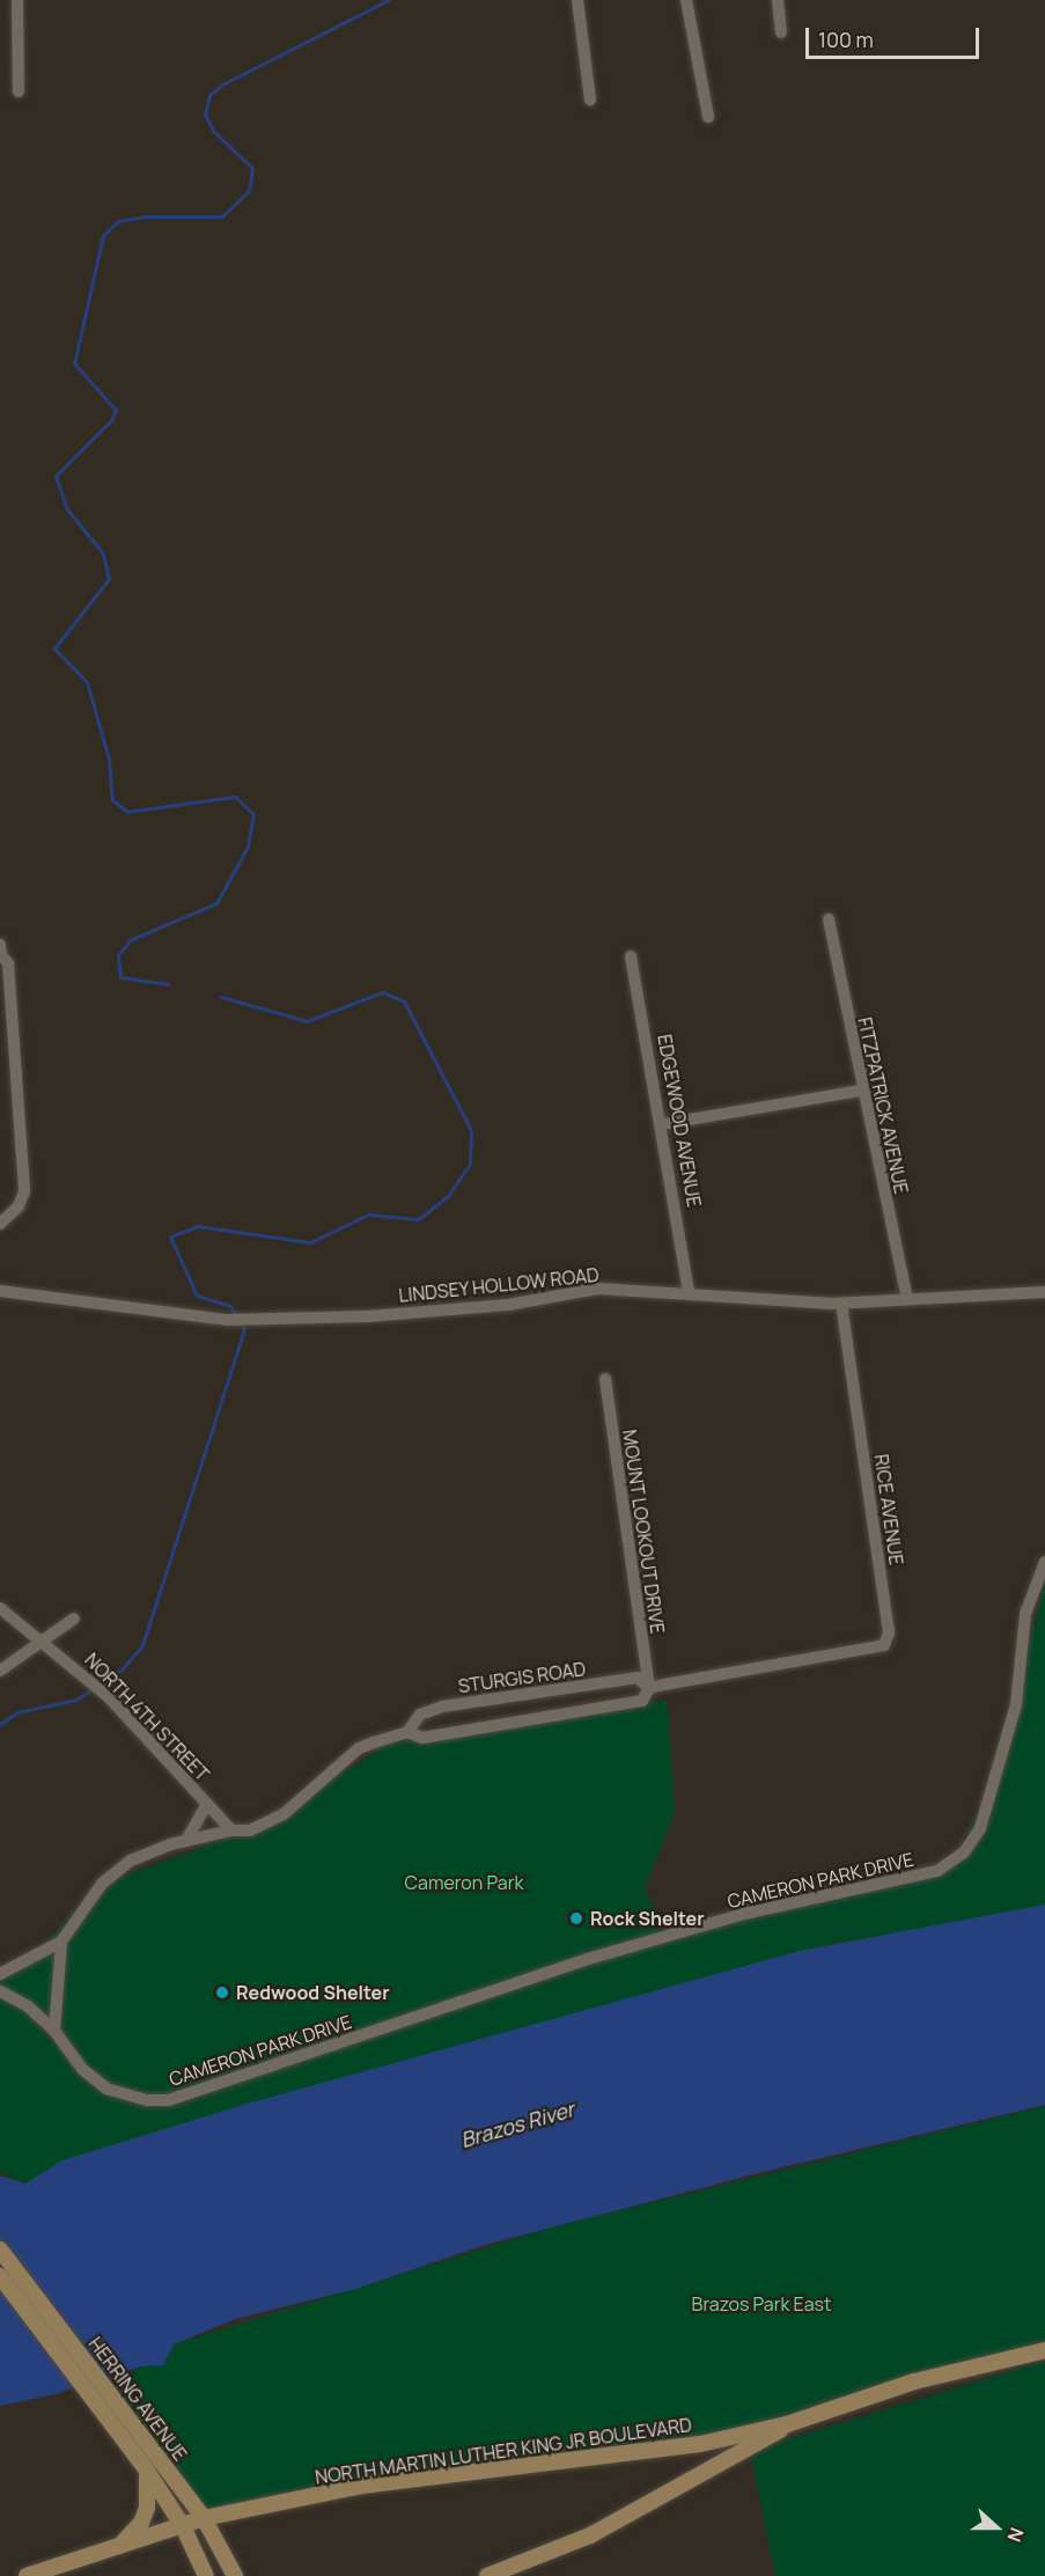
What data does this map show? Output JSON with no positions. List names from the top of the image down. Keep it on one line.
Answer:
{"streets":{"main road":["HERRING AVENUE","NORTH MARTIN LUTHER KING JR BOULEVARD"],"street":["FITZPATRICK AVENUE","EDGEWOOD AVENUE","LINDSEY HOLLOW ROAD","RICE AVENUE","MOUNT LOOKOUT DRIVE","STURGIS ROAD","NORTH 4TH STREET","CAMERON PARK DRIVE"]},"crossings":[["FITZPATRICK AVENUE","LINDSEY HOLLOW ROAD"],["EDGEWOOD AVENUE","LINDSEY HOLLOW ROAD"],["LINDSEY HOLLOW ROAD","RICE AVENUE"],["RICE AVENUE","STURGIS ROAD"],["MOUNT LOOKOUT DRIVE","STURGIS ROAD"],["STURGIS ROAD","NORTH 4TH STREET"],["HERRING AVENUE","NORTH MARTIN LUTHER KING JR BOULEVARD"]],"water":["Brazos River"],"parks":["Cameron Park","Brazos Park East"],"places":["Rock Shelter","Redwood Shelter"],"scale_bar":"100 m","north":"right"}
